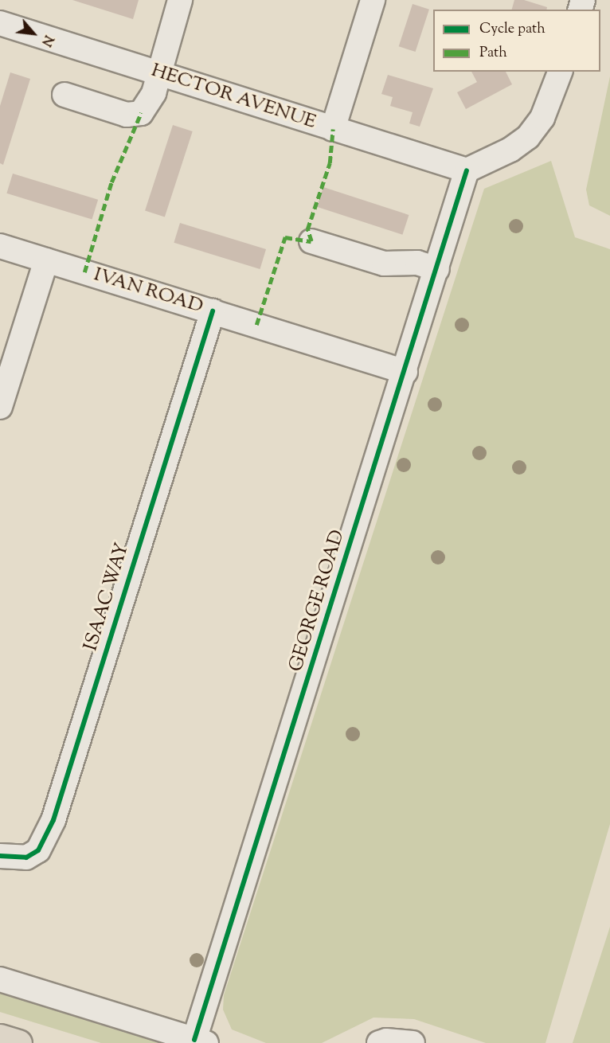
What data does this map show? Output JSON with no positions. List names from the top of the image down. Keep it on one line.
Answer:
{"streets":{"street":["HECTOR AVENUE","IVAN ROAD","ISAAC WAY","GEORGE ROAD"]},"crossings":[["HECTOR AVENUE","GEORGE ROAD"],["IVAN ROAD","ISAAC WAY"],["IVAN ROAD","GEORGE ROAD"]],"legend":["Cycle path","Path"],"north":"bottom right"}
